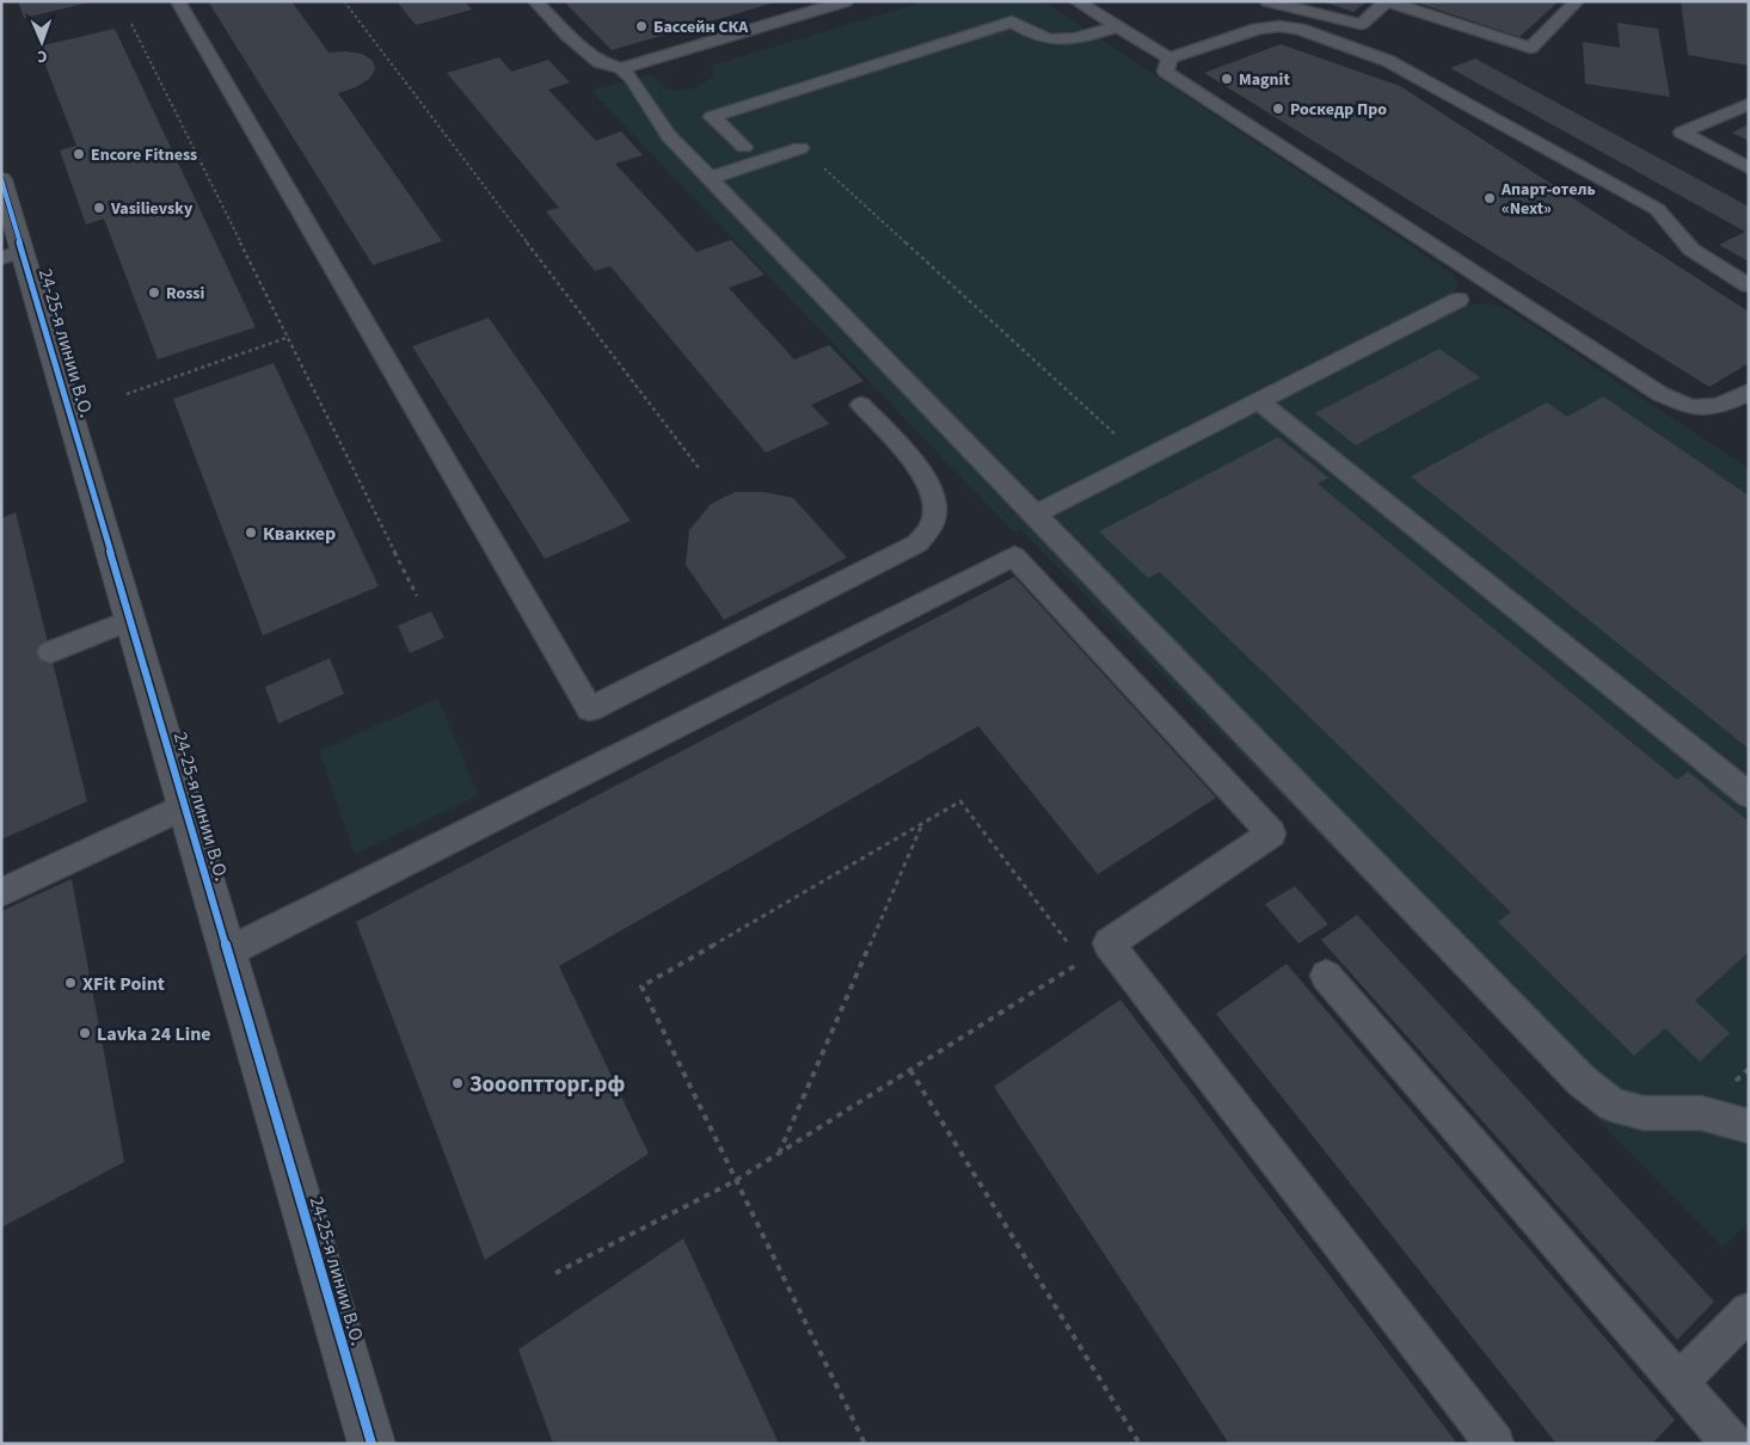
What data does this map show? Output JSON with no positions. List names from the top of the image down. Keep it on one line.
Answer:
{"streets":{"street":["24-25-я линии В.О."]},"places":["Бассейн СКА","Magnit","Роскедр Про","Encore Fitness","Апарт-отель «Next»","Vasilievsky","Rossi","Кваккер","XFit Point","Lavka 24 Line","Зоооптторг.рф"],"north":"bottom"}
